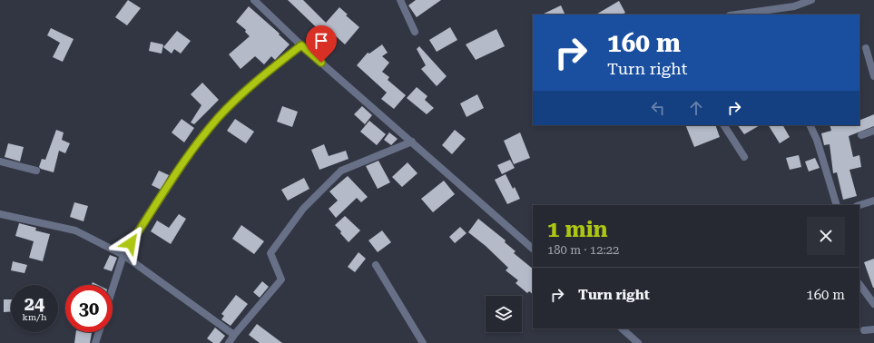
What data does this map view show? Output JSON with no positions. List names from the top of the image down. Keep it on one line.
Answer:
{"page":{"turn":["160 m","Turn right"],"heading":["1 min","180 m · 12:22"],"list":[{"name":"Turn right","value":"160 m"}],"speed":"24 km/h","limit":"30"}}
